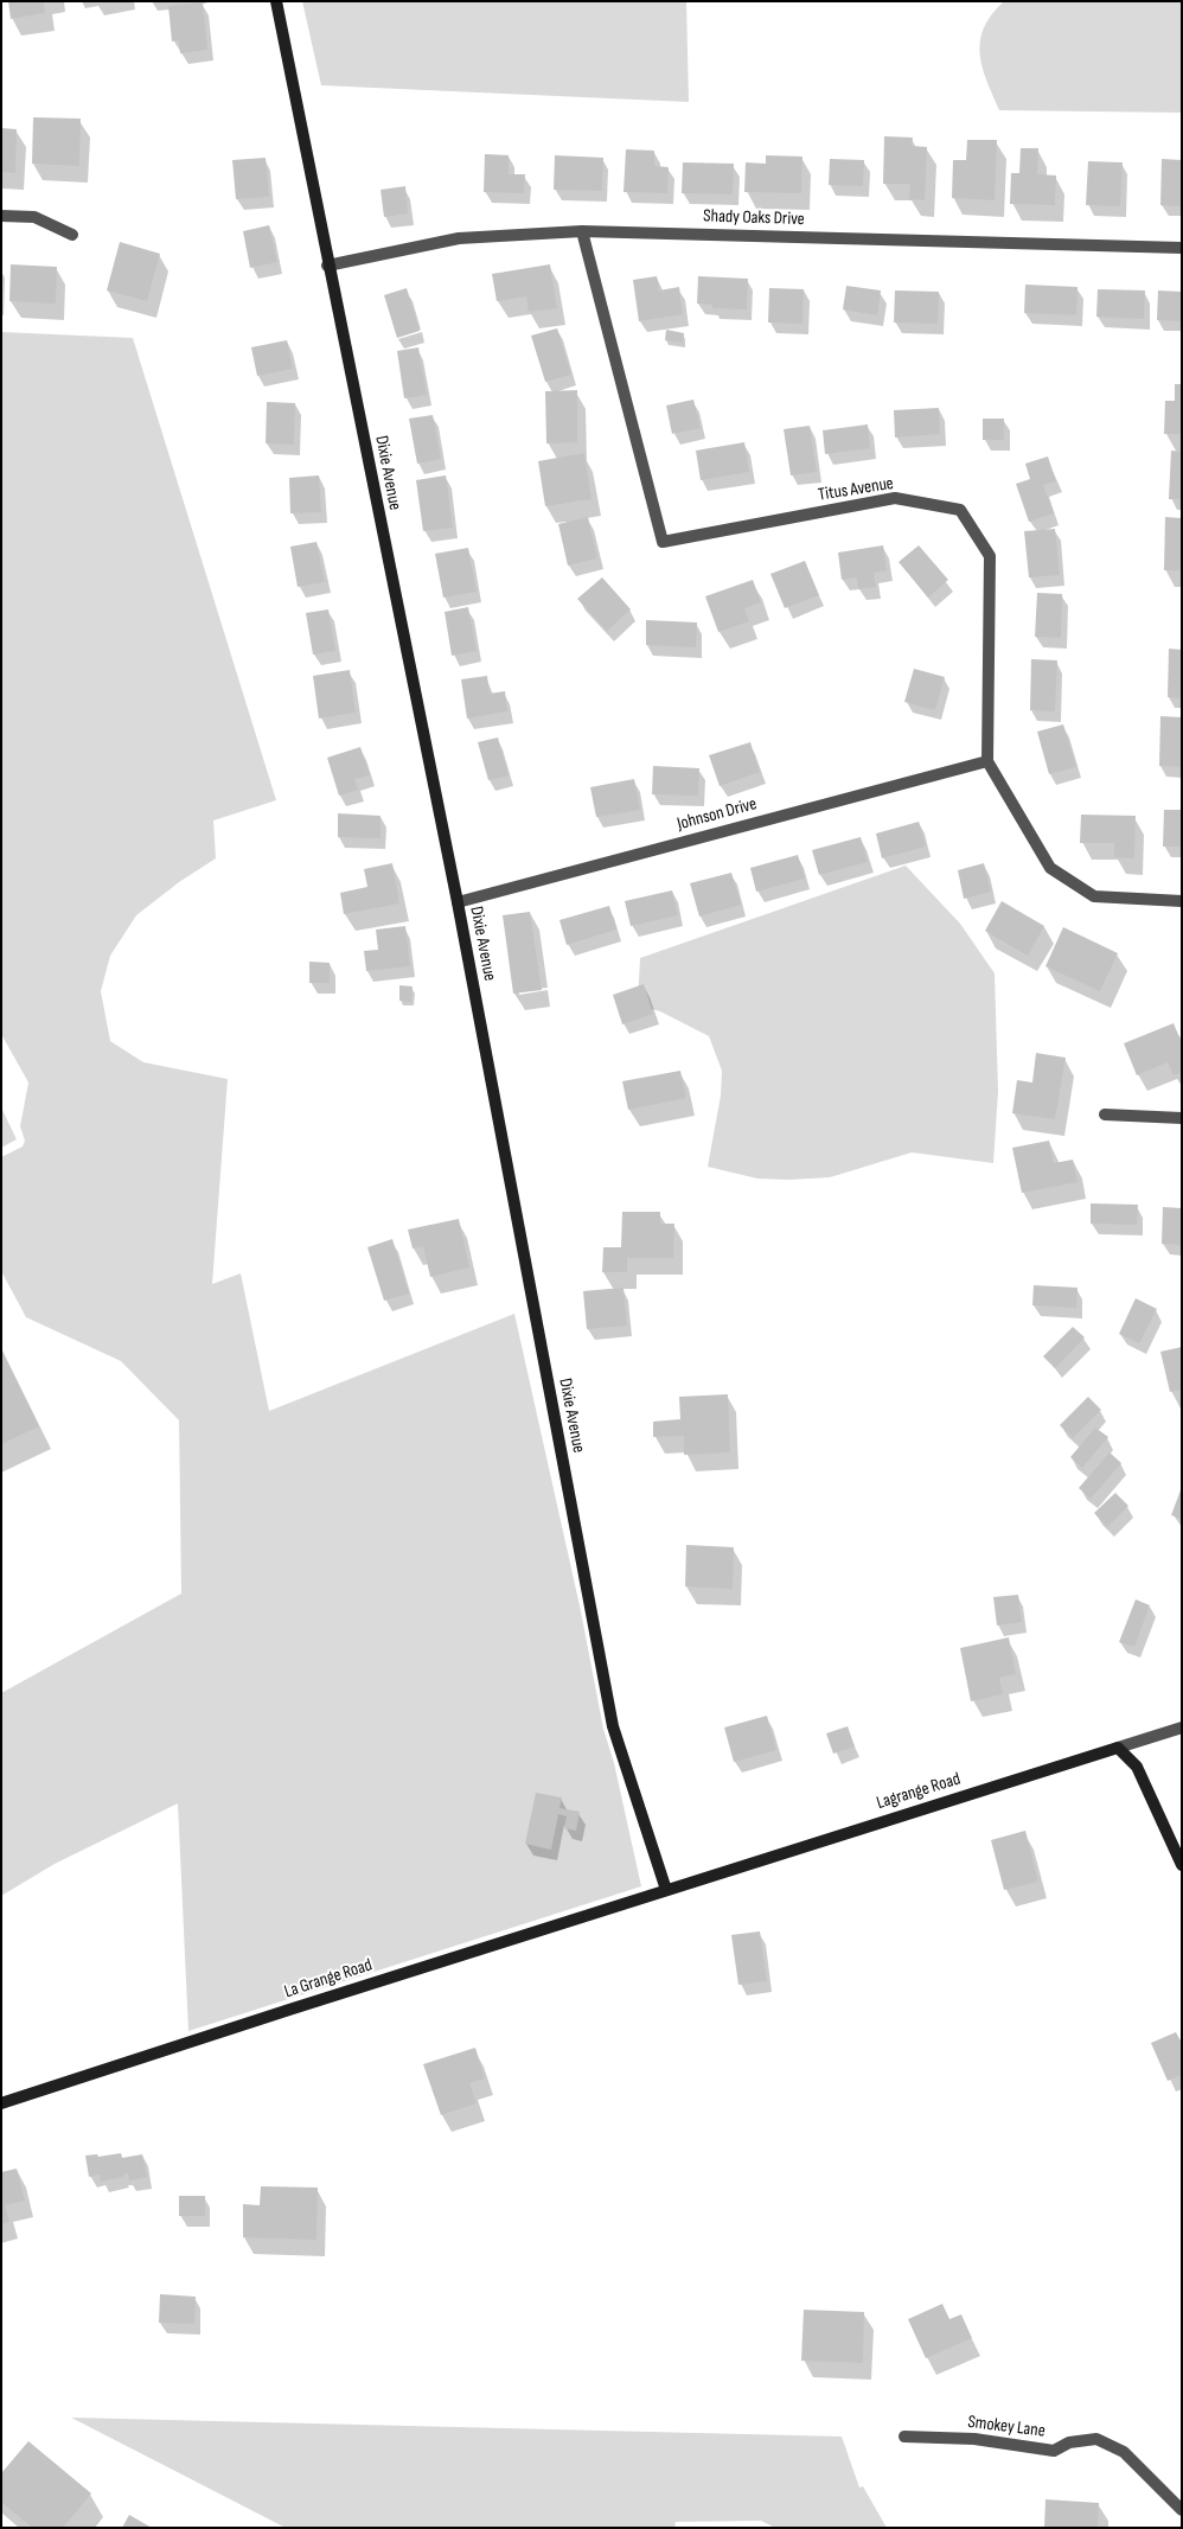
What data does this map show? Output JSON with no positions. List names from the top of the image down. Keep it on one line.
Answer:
{"streets":{"street":["Shady Oaks Drive","Dixie Avenue","Titus Avenue","Johnson Drive","Lagrange Road","La Grange Road","Smokey Lane"]},"crossings":[["Shady Oaks Drive","Dixie Avenue"],["Shady Oaks Drive","Titus Avenue"],["Dixie Avenue","Johnson Drive"],["Dixie Avenue","Lagrange Road"],["Dixie Avenue","La Grange Road"],["Titus Avenue","Johnson Drive"],["Lagrange Road","La Grange Road"]]}
